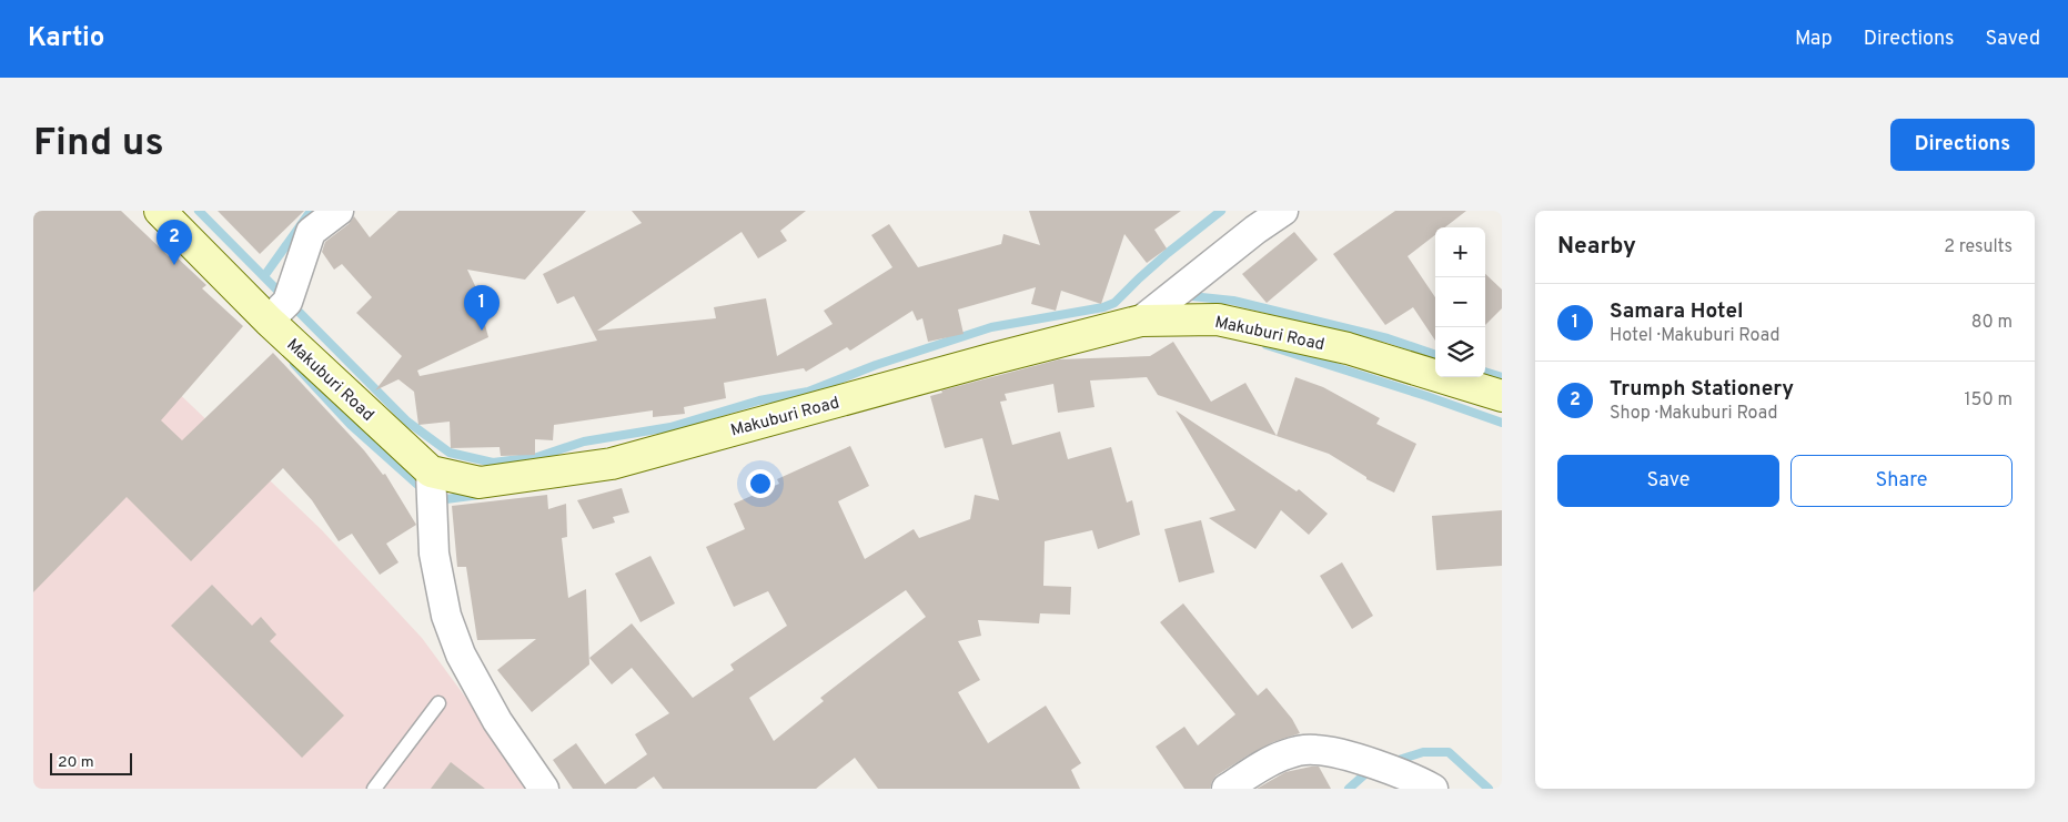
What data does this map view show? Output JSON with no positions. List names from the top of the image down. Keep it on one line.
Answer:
{"streets":{"street":["Makuburi Road"]},"scale_bar":"20 m","page":{"header":"Kartio","nav":["Map","Directions","Saved"],"buttons":["Directions",["Save","Share"]],"title":"Find us","heading":["Nearby","2 results"],"pins":["2","1"],"map_buttons":["+","−"],"list":[{"mark":"1","name":"Samara Hotel","note":"Hotel · Makuburi Road","value":"80 m"},{"mark":"2","name":"Trumph Stationery","note":"Shop · Makuburi Road","value":"150 m"}],"scale":"20 m"}}
